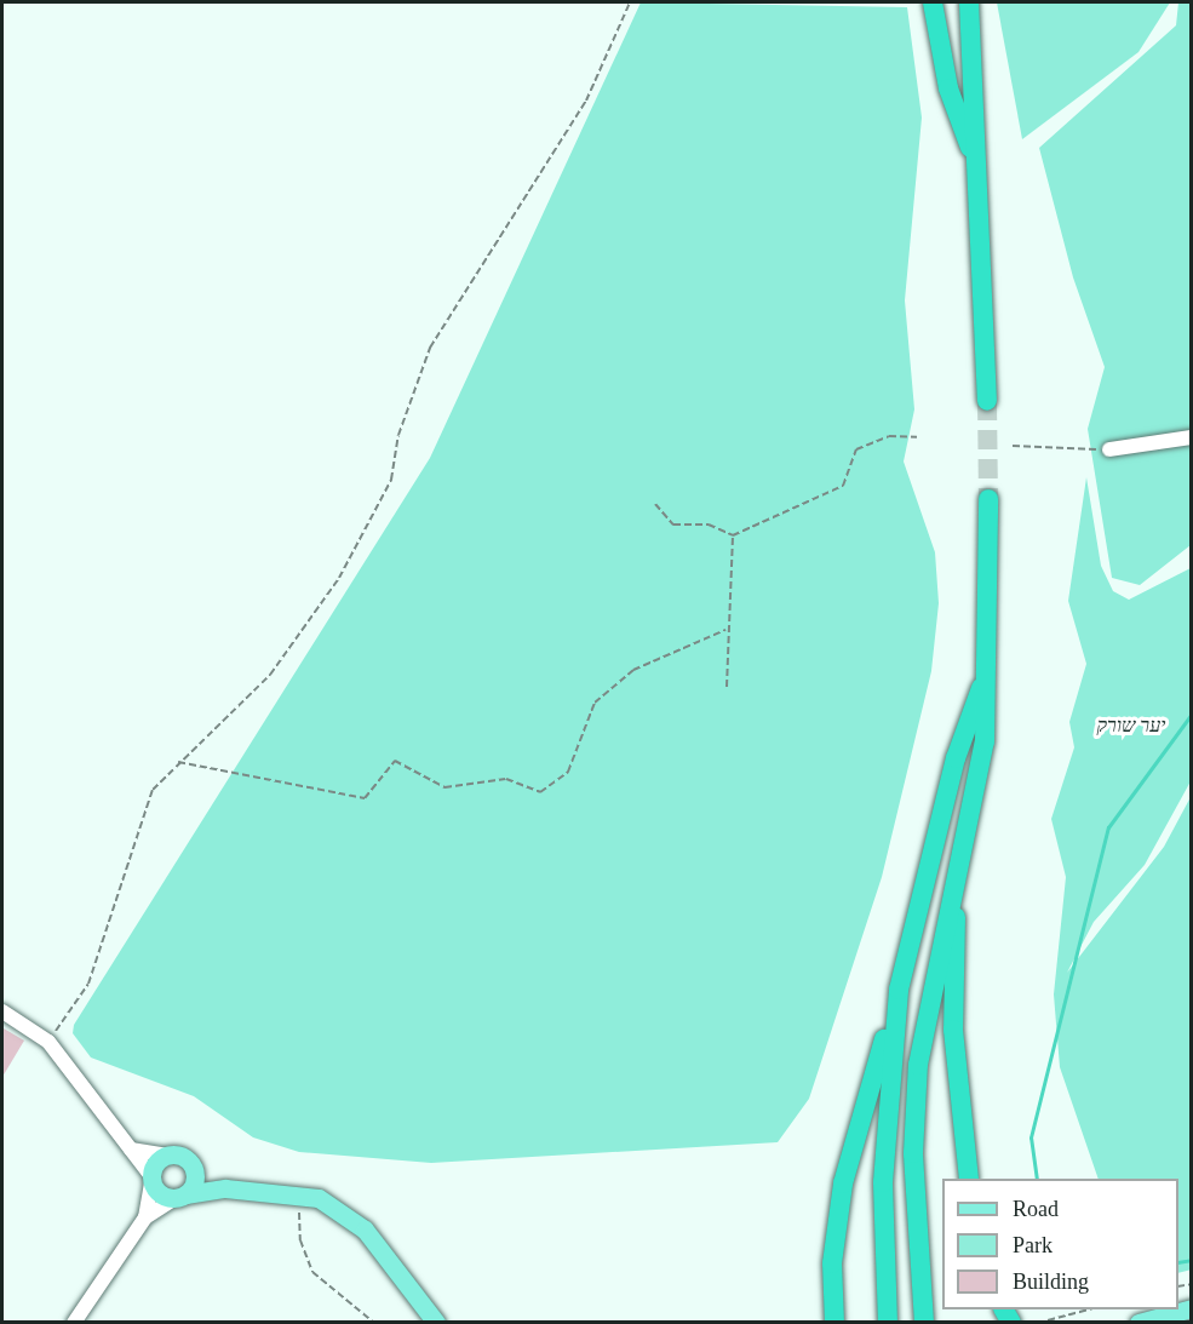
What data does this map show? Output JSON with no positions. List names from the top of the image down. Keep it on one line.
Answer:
{"parks":["יער שורק"],"legend":["Road","Park","Building"]}
